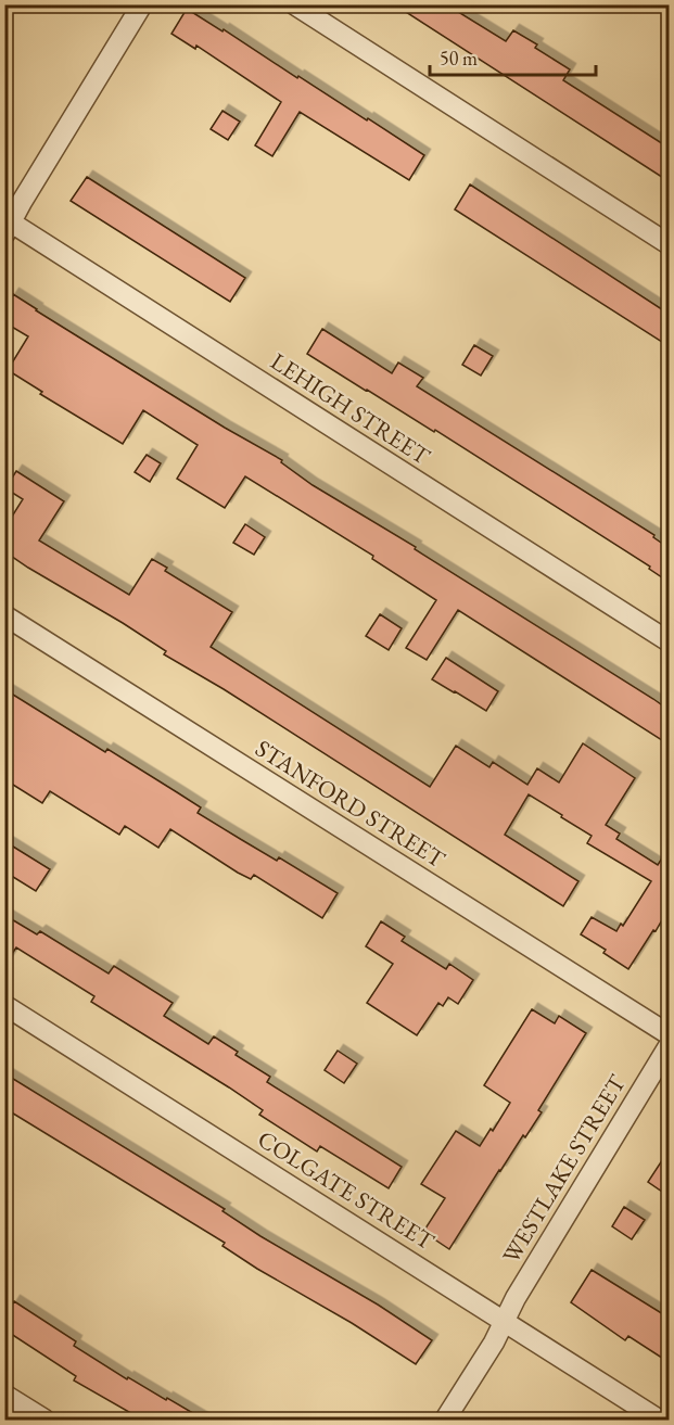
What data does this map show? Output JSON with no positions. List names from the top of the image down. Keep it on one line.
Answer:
{"streets":{"street":["LEHIGH STREET","STANFORD STREET","WESTLAKE STREET","COLGATE STREET"]},"crossings":[["WESTLAKE STREET","COLGATE STREET"]],"scale_bar":"50 m"}
